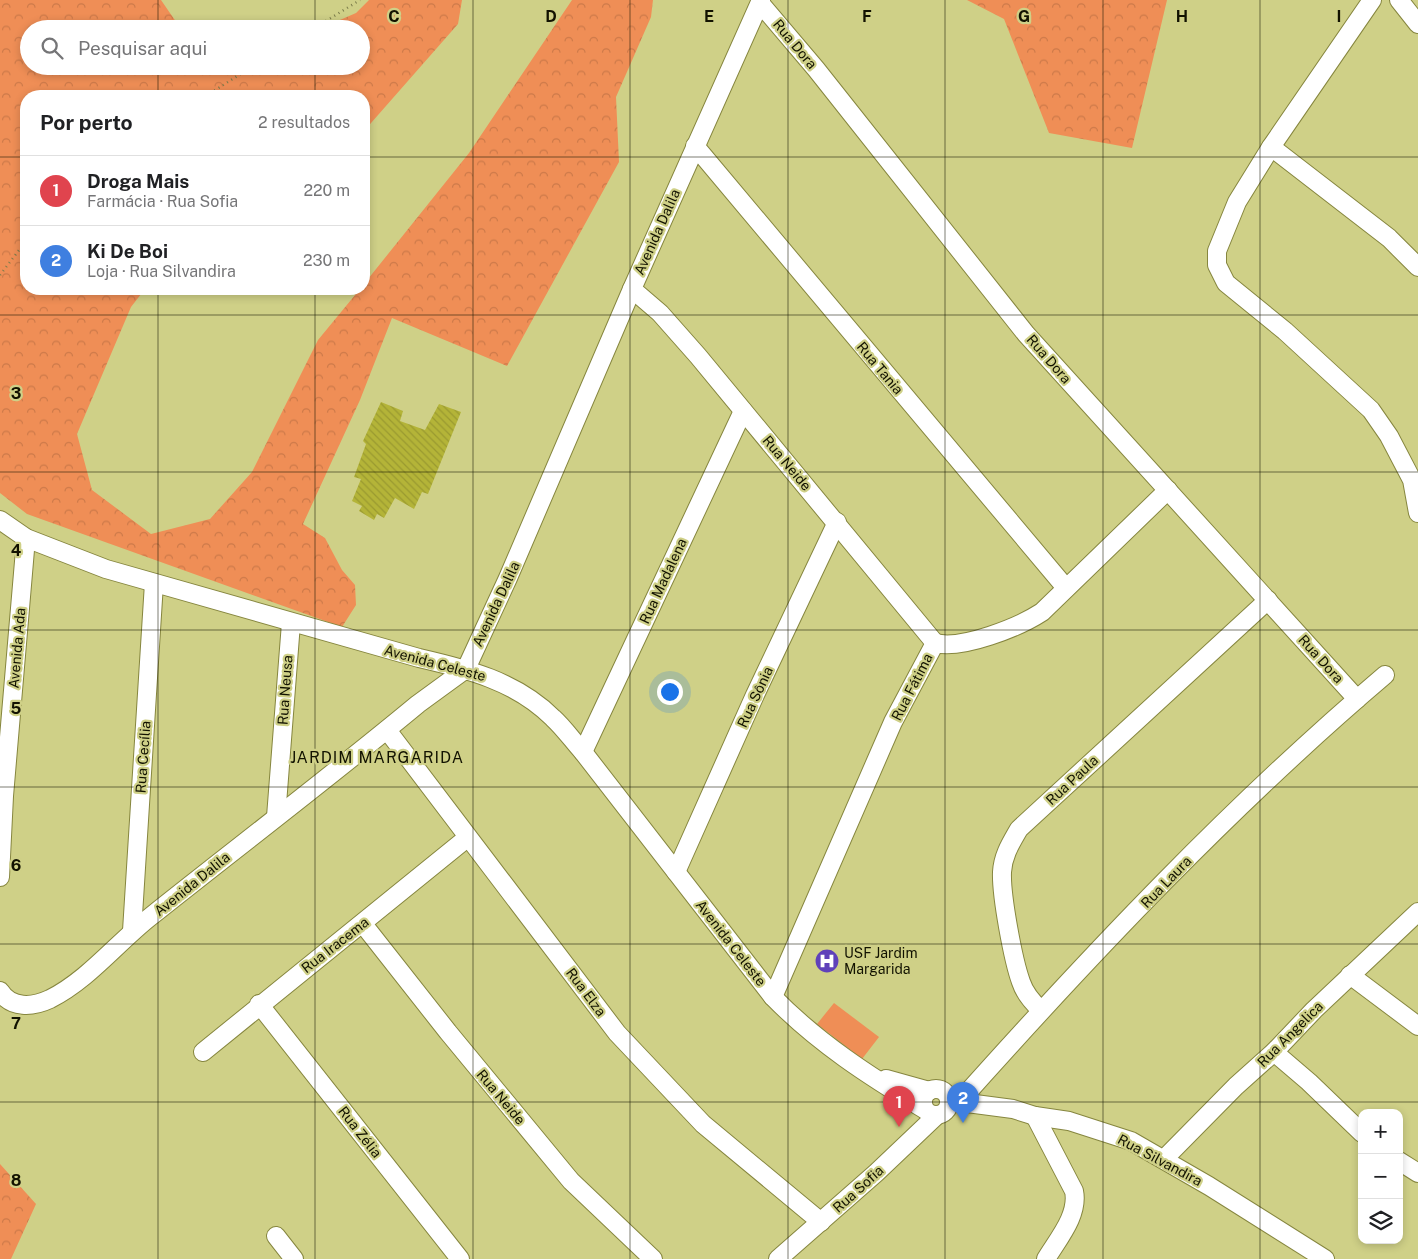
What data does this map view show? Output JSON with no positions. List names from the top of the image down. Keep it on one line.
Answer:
{"streets":{"street":["Rua Dora","Avenida Dalila","Rua Tania","Rua Neide","Rua Madalena","Avenida Ada","Avenida Celeste","Rua Fátima","Rua Neusa","Rua Sônia","Rua Cecília","Rua Paula","Rua Laura","Rua Iracema","Rua Elza","Rua Angelica","Rua Zélia","Rua Silvandira","Rua Sofia"]},"crossings":[["Rua Dora","Avenida Dalila"],["Rua Dora","Rua Fátima"],["Rua Dora","Rua Paula"],["Rua Dora","Rua Laura"],["Avenida Dalila","Rua Tania"],["Avenida Dalila","Rua Neide"],["Avenida Dalila","Avenida Celeste"],["Avenida Dalila","Rua Neusa"],["Avenida Dalila","Rua Cecília"],["Avenida Dalila","Rua Elza"],["Rua Tania","Rua Fátima"],["Rua Neide","Rua Madalena"],["Rua Neide","Rua Fátima"],["Rua Neide","Rua Sônia"],["Rua Neide","Rua Iracema"],["Rua Madalena","Avenida Celeste"],["Avenida Ada","Avenida Celeste"],["Avenida Celeste","Rua Fátima"],["Avenida Celeste","Rua Neusa"],["Avenida Celeste","Rua Sônia"],["Avenida Celeste","Rua Cecília"],["Avenida Celeste","Rua Laura"],["Avenida Celeste","Rua Silvandira"],["Avenida Celeste","Rua Sofia"],["Rua Paula","Rua Laura"],["Rua Laura","Rua Silvandira"],["Rua Laura","Rua Sofia"],["Rua Iracema","Rua Elza"],["Rua Iracema","Rua Zélia"],["Rua Elza","Rua Sofia"],["Rua Angelica","Rua Silvandira"],["Rua Silvandira","Rua Sofia"]],"districts":["JARDIM MARGARIDA"],"places":{"hospital":["USF Jardim Margarida"]},"page":{"search":"Pesquisar aqui","heading":["Por perto","2 resultados"],"list":[{"mark":"1","name":"Droga Mais","note":"Farmácia · Rua Sofia","value":"220 m"},{"mark":"2","name":"Ki De Boi","note":"Loja · Rua Silvandira","value":"230 m"}],"pins":["2","1"],"map_buttons":["+","−"]},"grid":{"columns":["C","D","E","F","G","H","I"],"rows":["3","4","5","6","7","8"]}}
